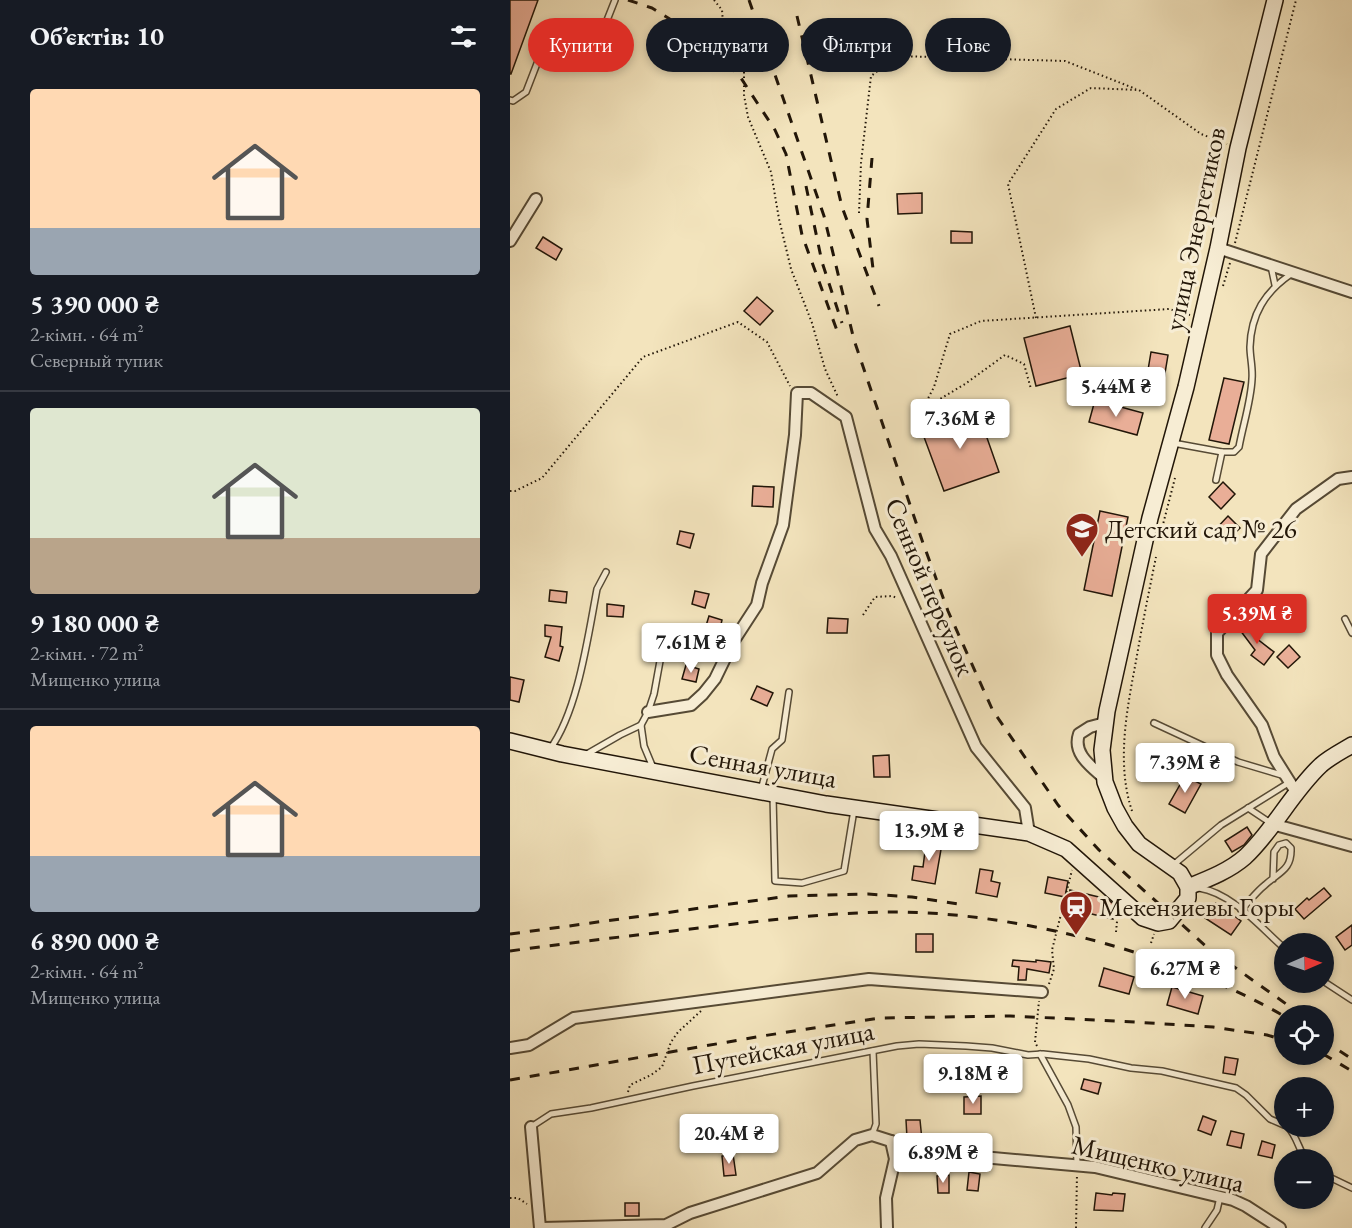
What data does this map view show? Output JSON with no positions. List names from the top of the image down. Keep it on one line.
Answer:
{"streets":{"main road":["улица Энергетиков","Сенная улица"],"street":["Сенной переулок","Мищенко улица"],"lane":["Путейская улица"]},"crossings":[["улица Энергетиков","Сенная улица"],["Сенной переулок","Сенная улица"]],"places":{"school or university":["Детский сад № 26"],"station":["Мекензиевы Горы"]},"north":"right","page":{"heading":"Об’єктів: 10","chip":["Купити","Орендувати","Фільтри","Нове"],"list":[{"name":"5 390 000 ₴","note":"2-кімн. · 64 m² · Северный тупик"},{"name":"9 180 000 ₴","note":"2-кімн. · 72 m² · Мищенко улица"},{"name":"6 890 000 ₴","note":"2-кімн. · 64 m² · Мищенко улица"}],"price":["5.44M ₴","7.36M ₴","5.39M ₴","7.61M ₴","7.39M ₴","13.9M ₴","6.27M ₴","9.18M ₴","20.4M ₴","6.89M ₴"],"map_buttons":["+","−"]}}
